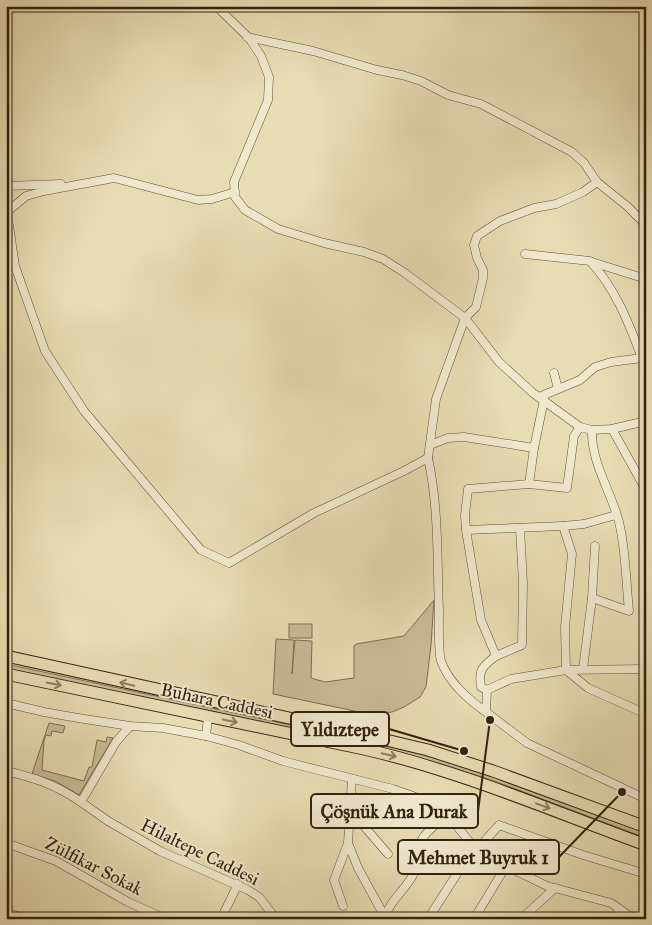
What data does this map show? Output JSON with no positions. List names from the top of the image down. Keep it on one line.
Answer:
{"streets":{"highway":["Buhara Caddesi"],"street":["Hilaltepe Caddesi","Zülfikar Sokak"]},"places":["Çöşnük Ana Durak","Yıldıztepe","Mehmet Buyruk 1"]}
